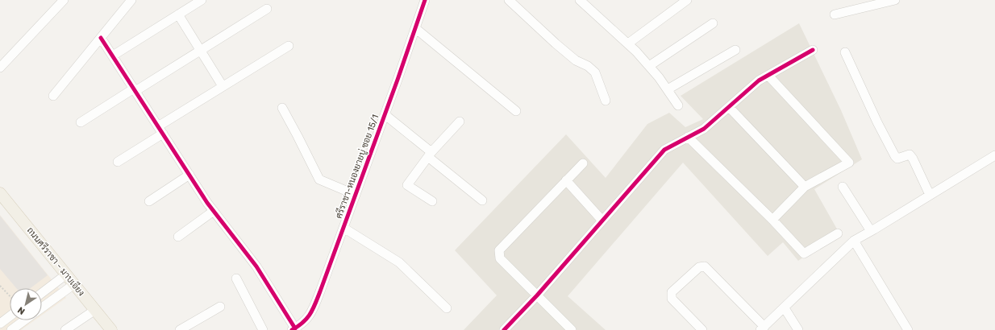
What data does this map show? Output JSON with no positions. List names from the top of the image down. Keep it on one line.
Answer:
{"streets":{"main road":["ถนนศรีราชา - มาบเอียง"],"street":["ศรีราชา-หนองยายบู่ ซอย 15/1"]},"north":"bottom left"}
